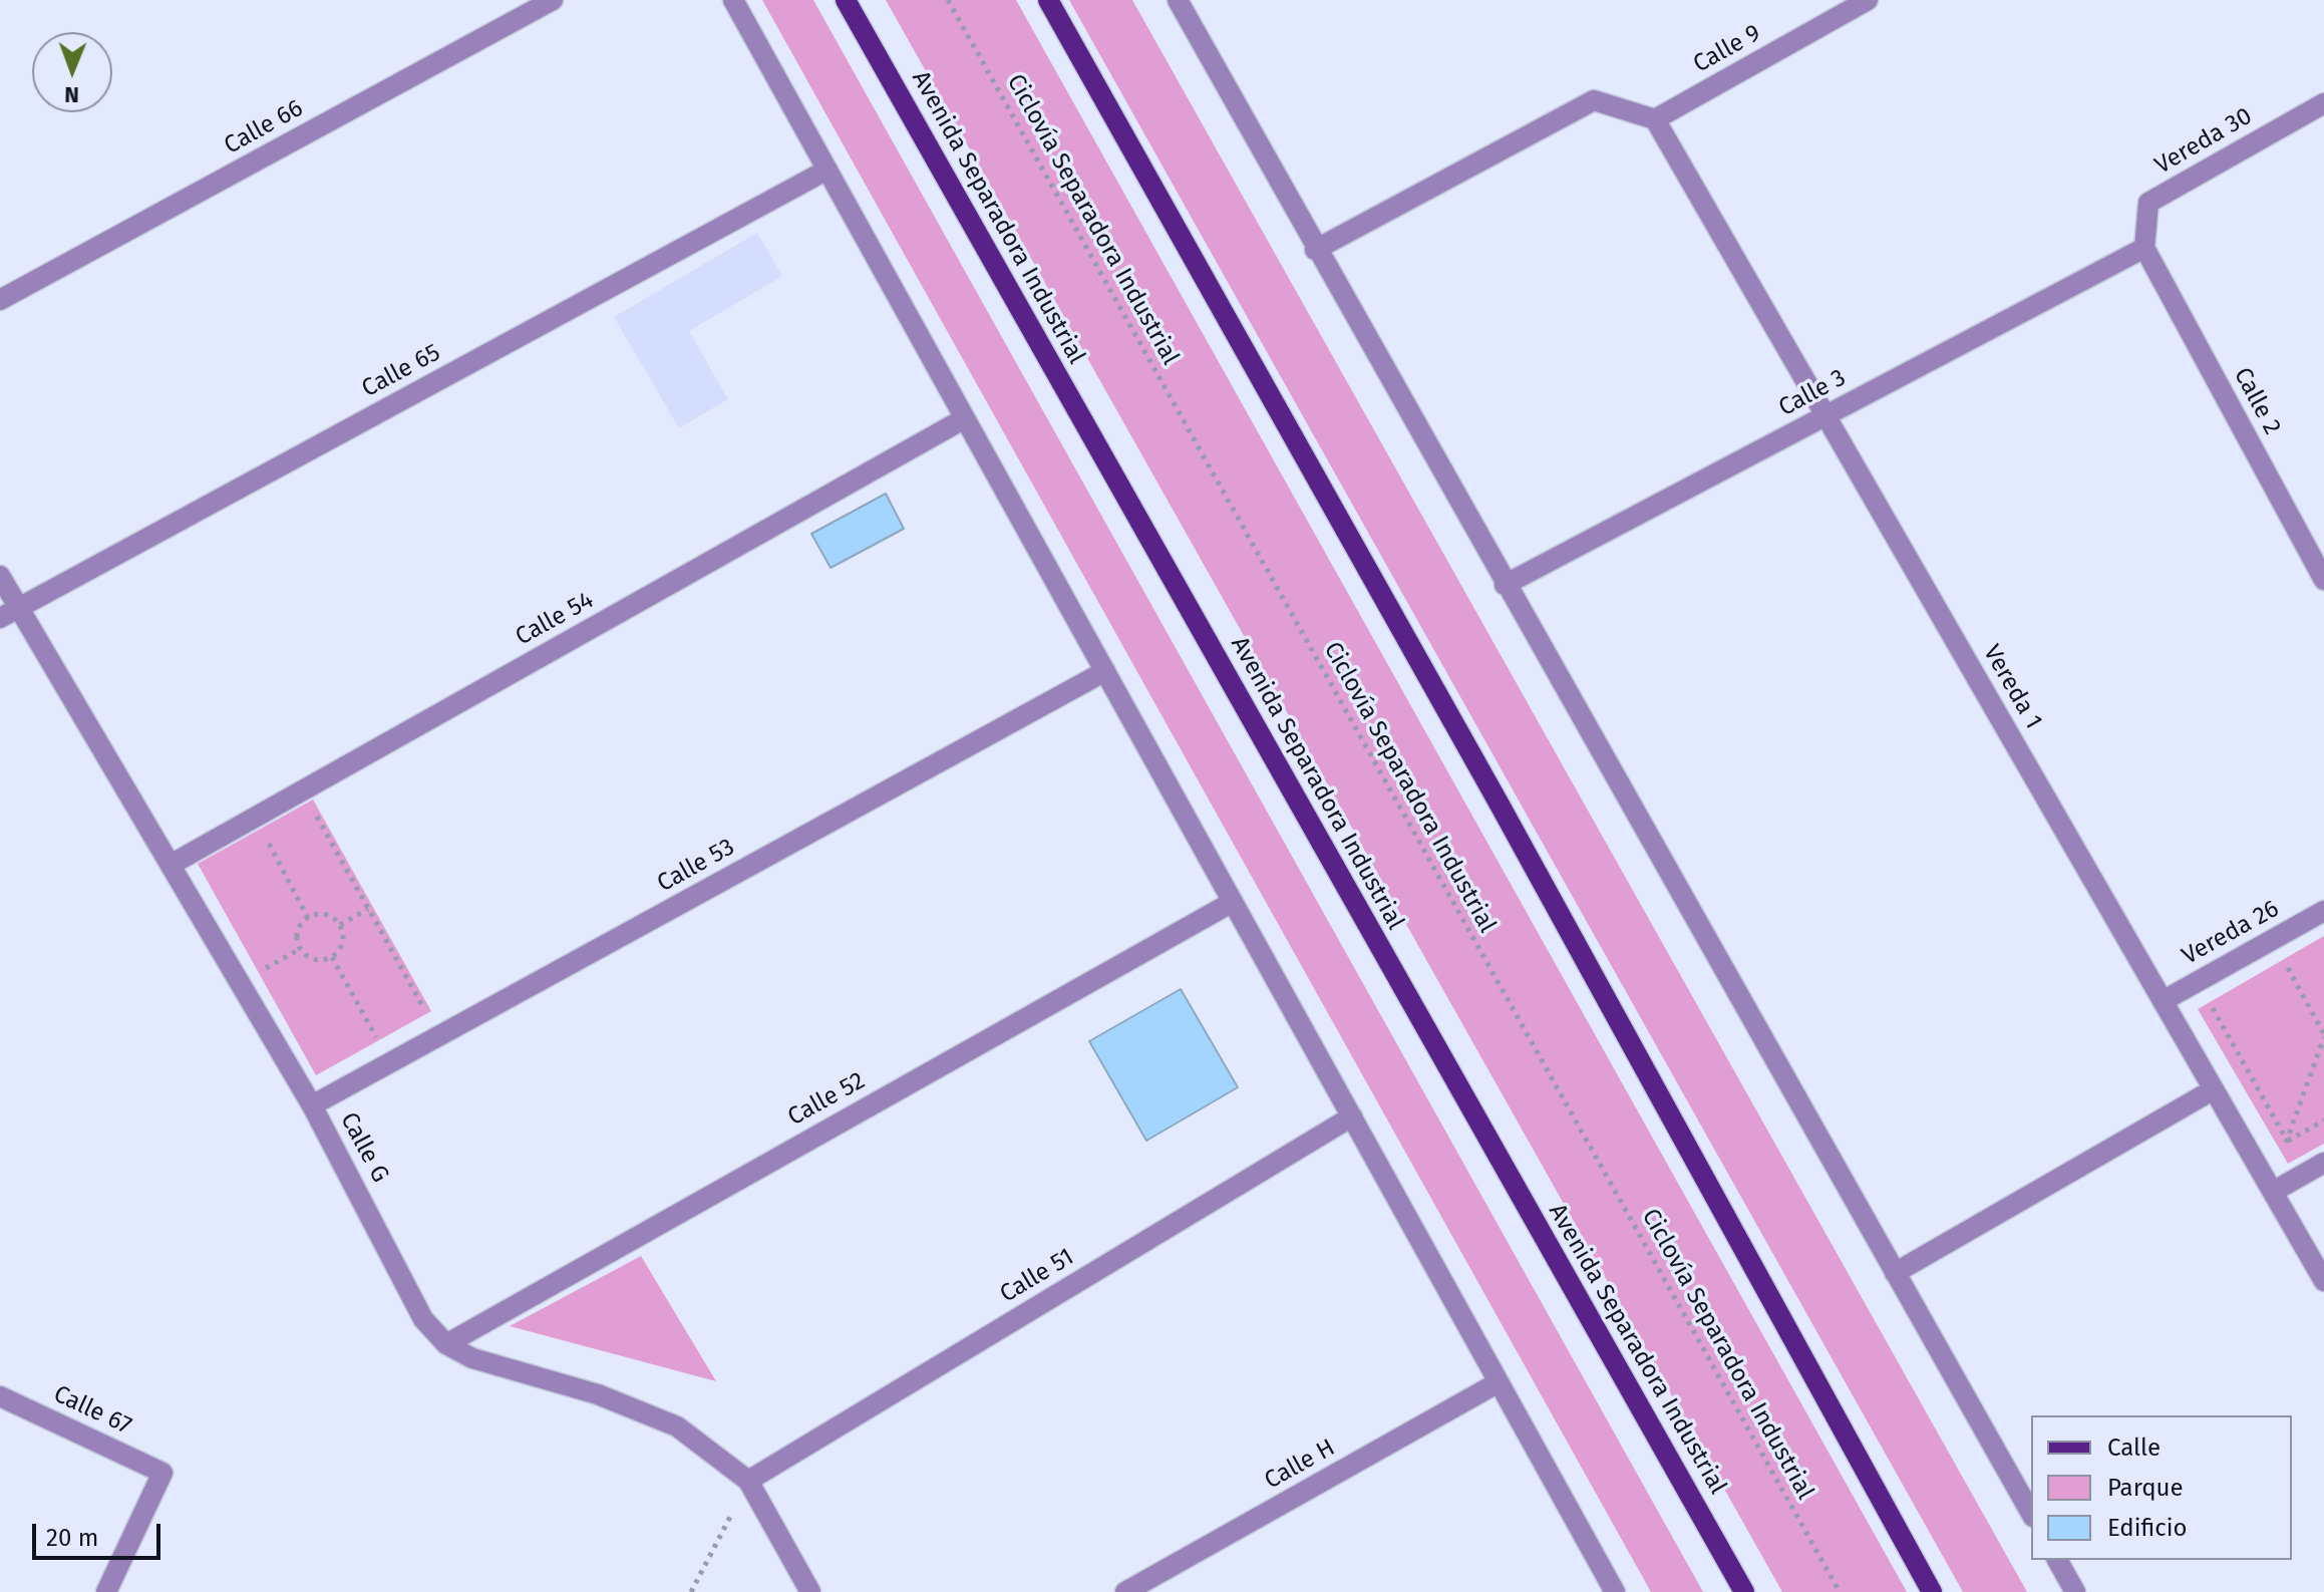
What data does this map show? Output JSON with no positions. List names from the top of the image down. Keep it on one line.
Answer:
{"streets":{"main road":["Avenida Separadora Industrial"],"street":["Calle 9","Calle 66","Vereda 30","Calle 65","Calle 3","Calle 2","Calle 54","Vereda 1","Calle 53","Vereda 26","Calle 52","Calle G","Calle 51","Calle 67","Calle H"],"path":["Ciclovía Separadora Industrial"]},"crossings":[["Calle 9","Vereda 1"],["Vereda 30","Calle 3"],["Vereda 30","Calle 2"],["Calle 65","Calle G"],["Calle 3","Calle 2"],["Calle 3","Vereda 1"],["Calle 54","Calle G"],["Vereda 1","Vereda 26"],["Calle 53","Calle G"],["Calle 52","Calle G"],["Calle G","Calle 51"]],"legend":["Calle","Parque","Edificio"],"scale_bar":"20 m","north":"bottom"}
